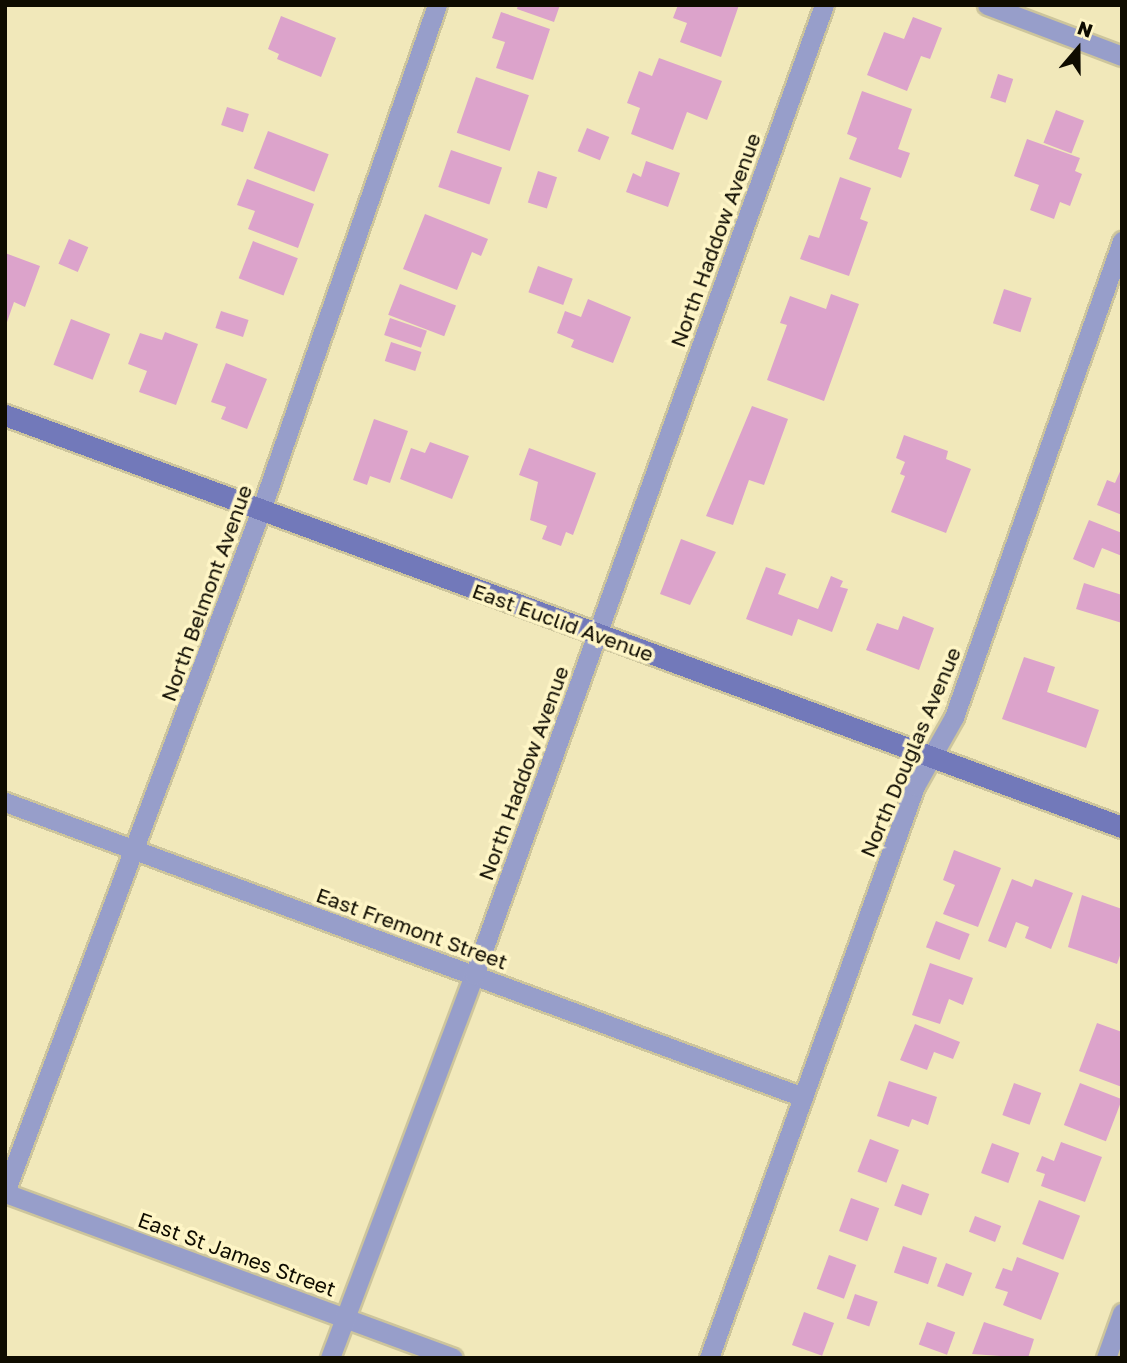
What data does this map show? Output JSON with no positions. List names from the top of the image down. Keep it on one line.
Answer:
{"streets":{"street":["North Haddow Avenue","North Belmont Avenue","East Euclid Avenue","North Douglas Avenue","East Fremont Street","East St James Street"]},"crossings":[["North Haddow Avenue","East Euclid Avenue"],["North Haddow Avenue","East Fremont Street"],["North Haddow Avenue","East St James Street"],["North Belmont Avenue","East Euclid Avenue"],["North Belmont Avenue","East Fremont Street"],["North Belmont Avenue","East St James Street"],["East Euclid Avenue","North Douglas Avenue"],["North Douglas Avenue","East Fremont Street"]],"north":"top"}
